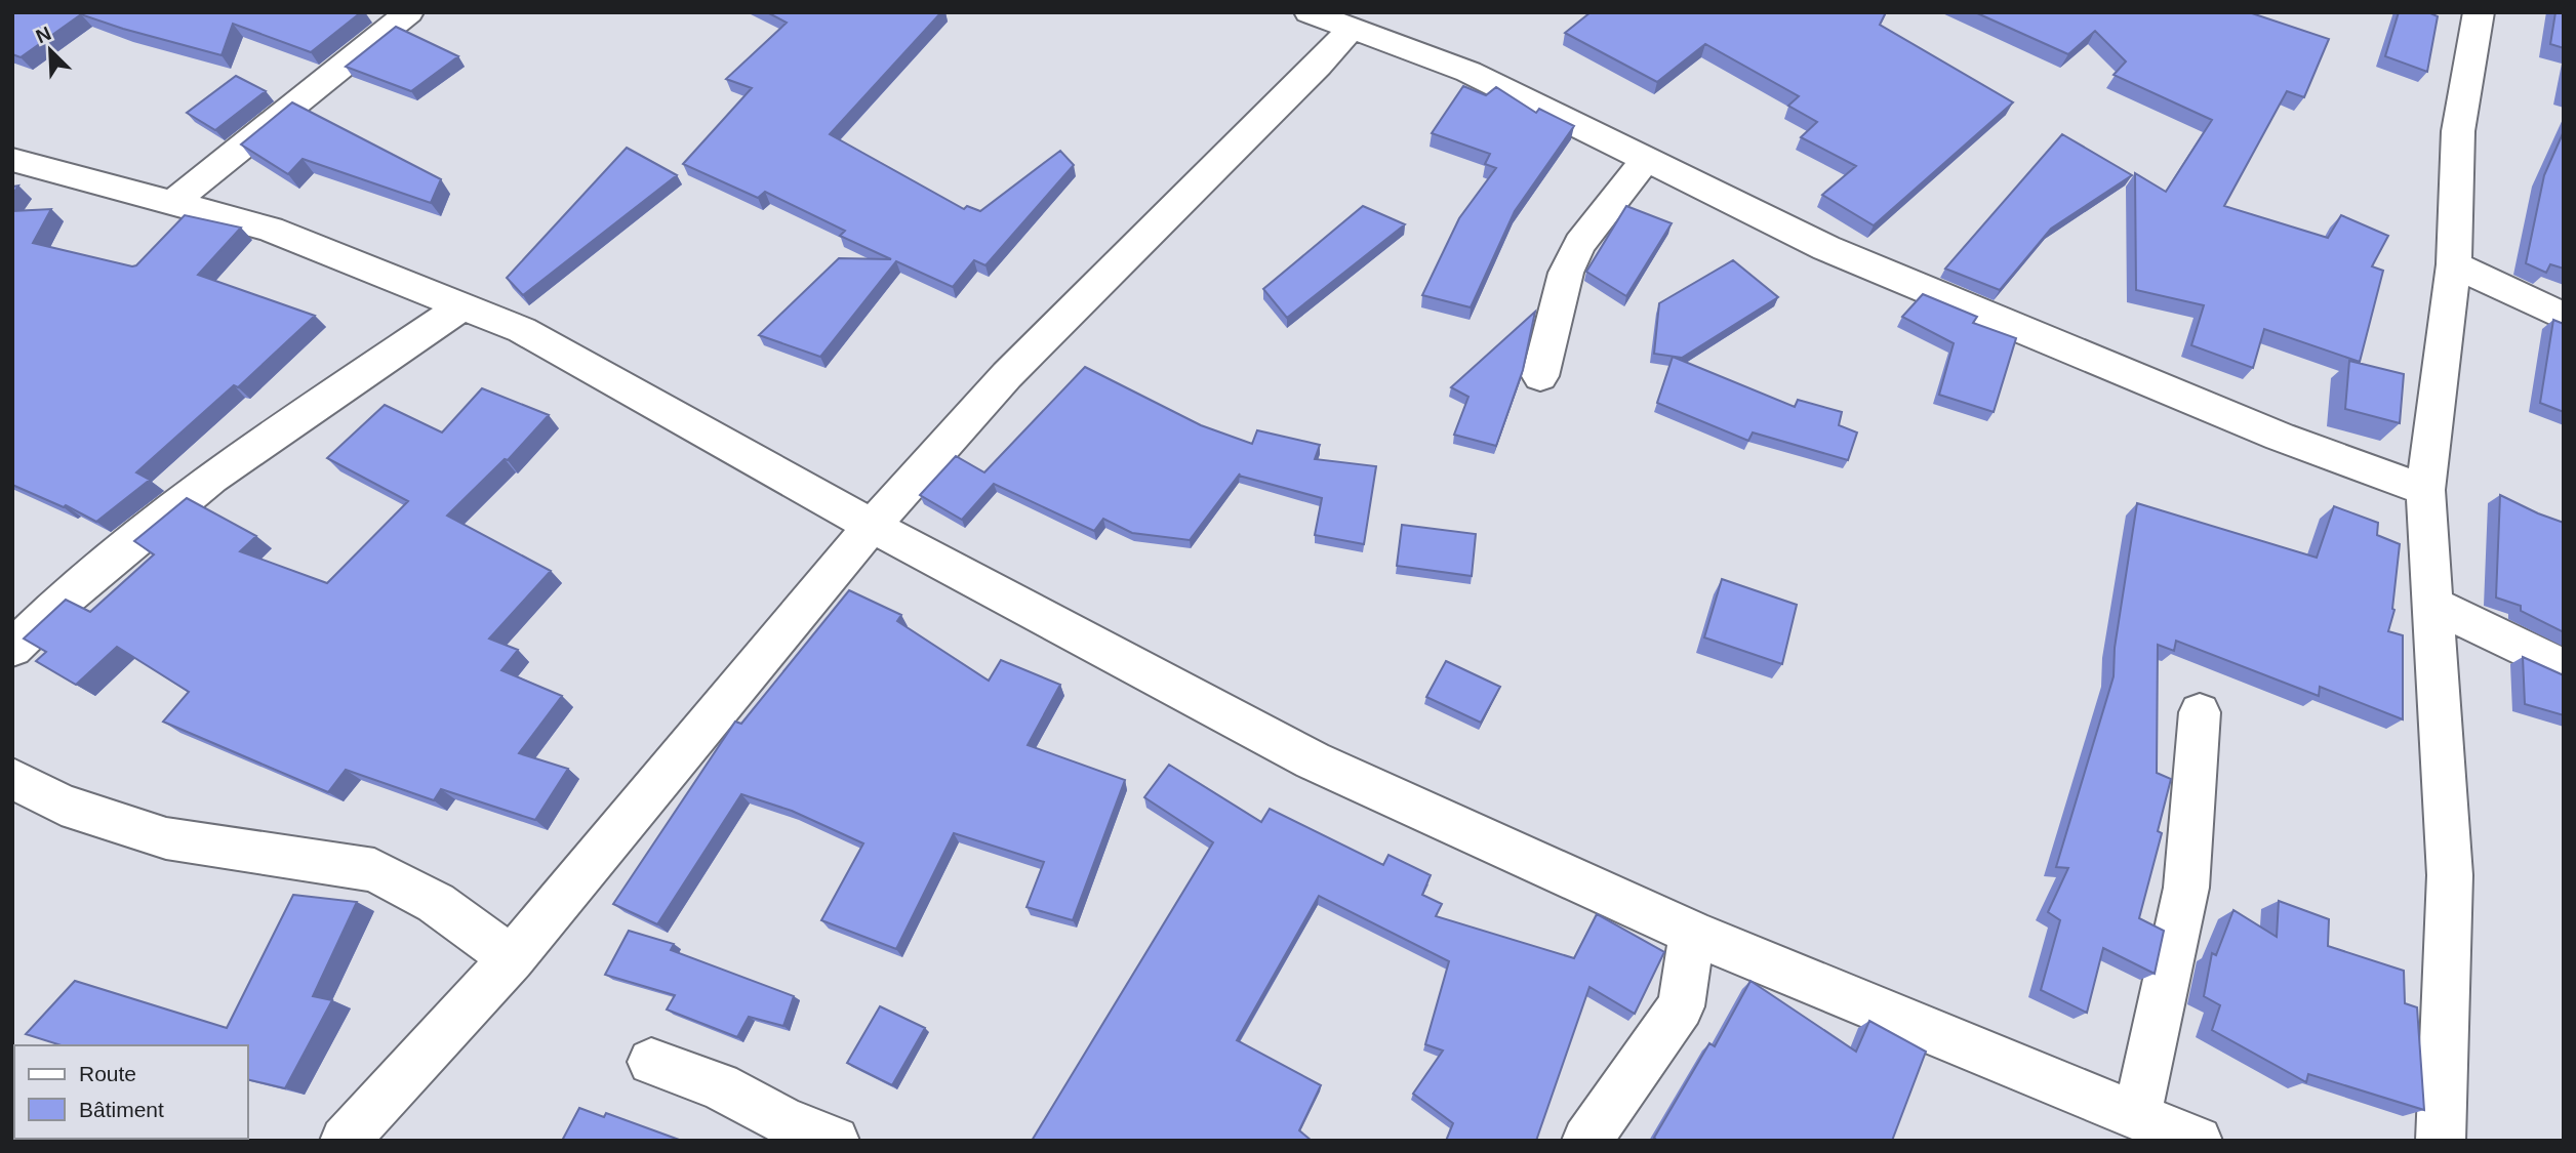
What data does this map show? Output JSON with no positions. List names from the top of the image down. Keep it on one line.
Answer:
{"legend":["Route","Bâtiment"],"north":"top left"}
